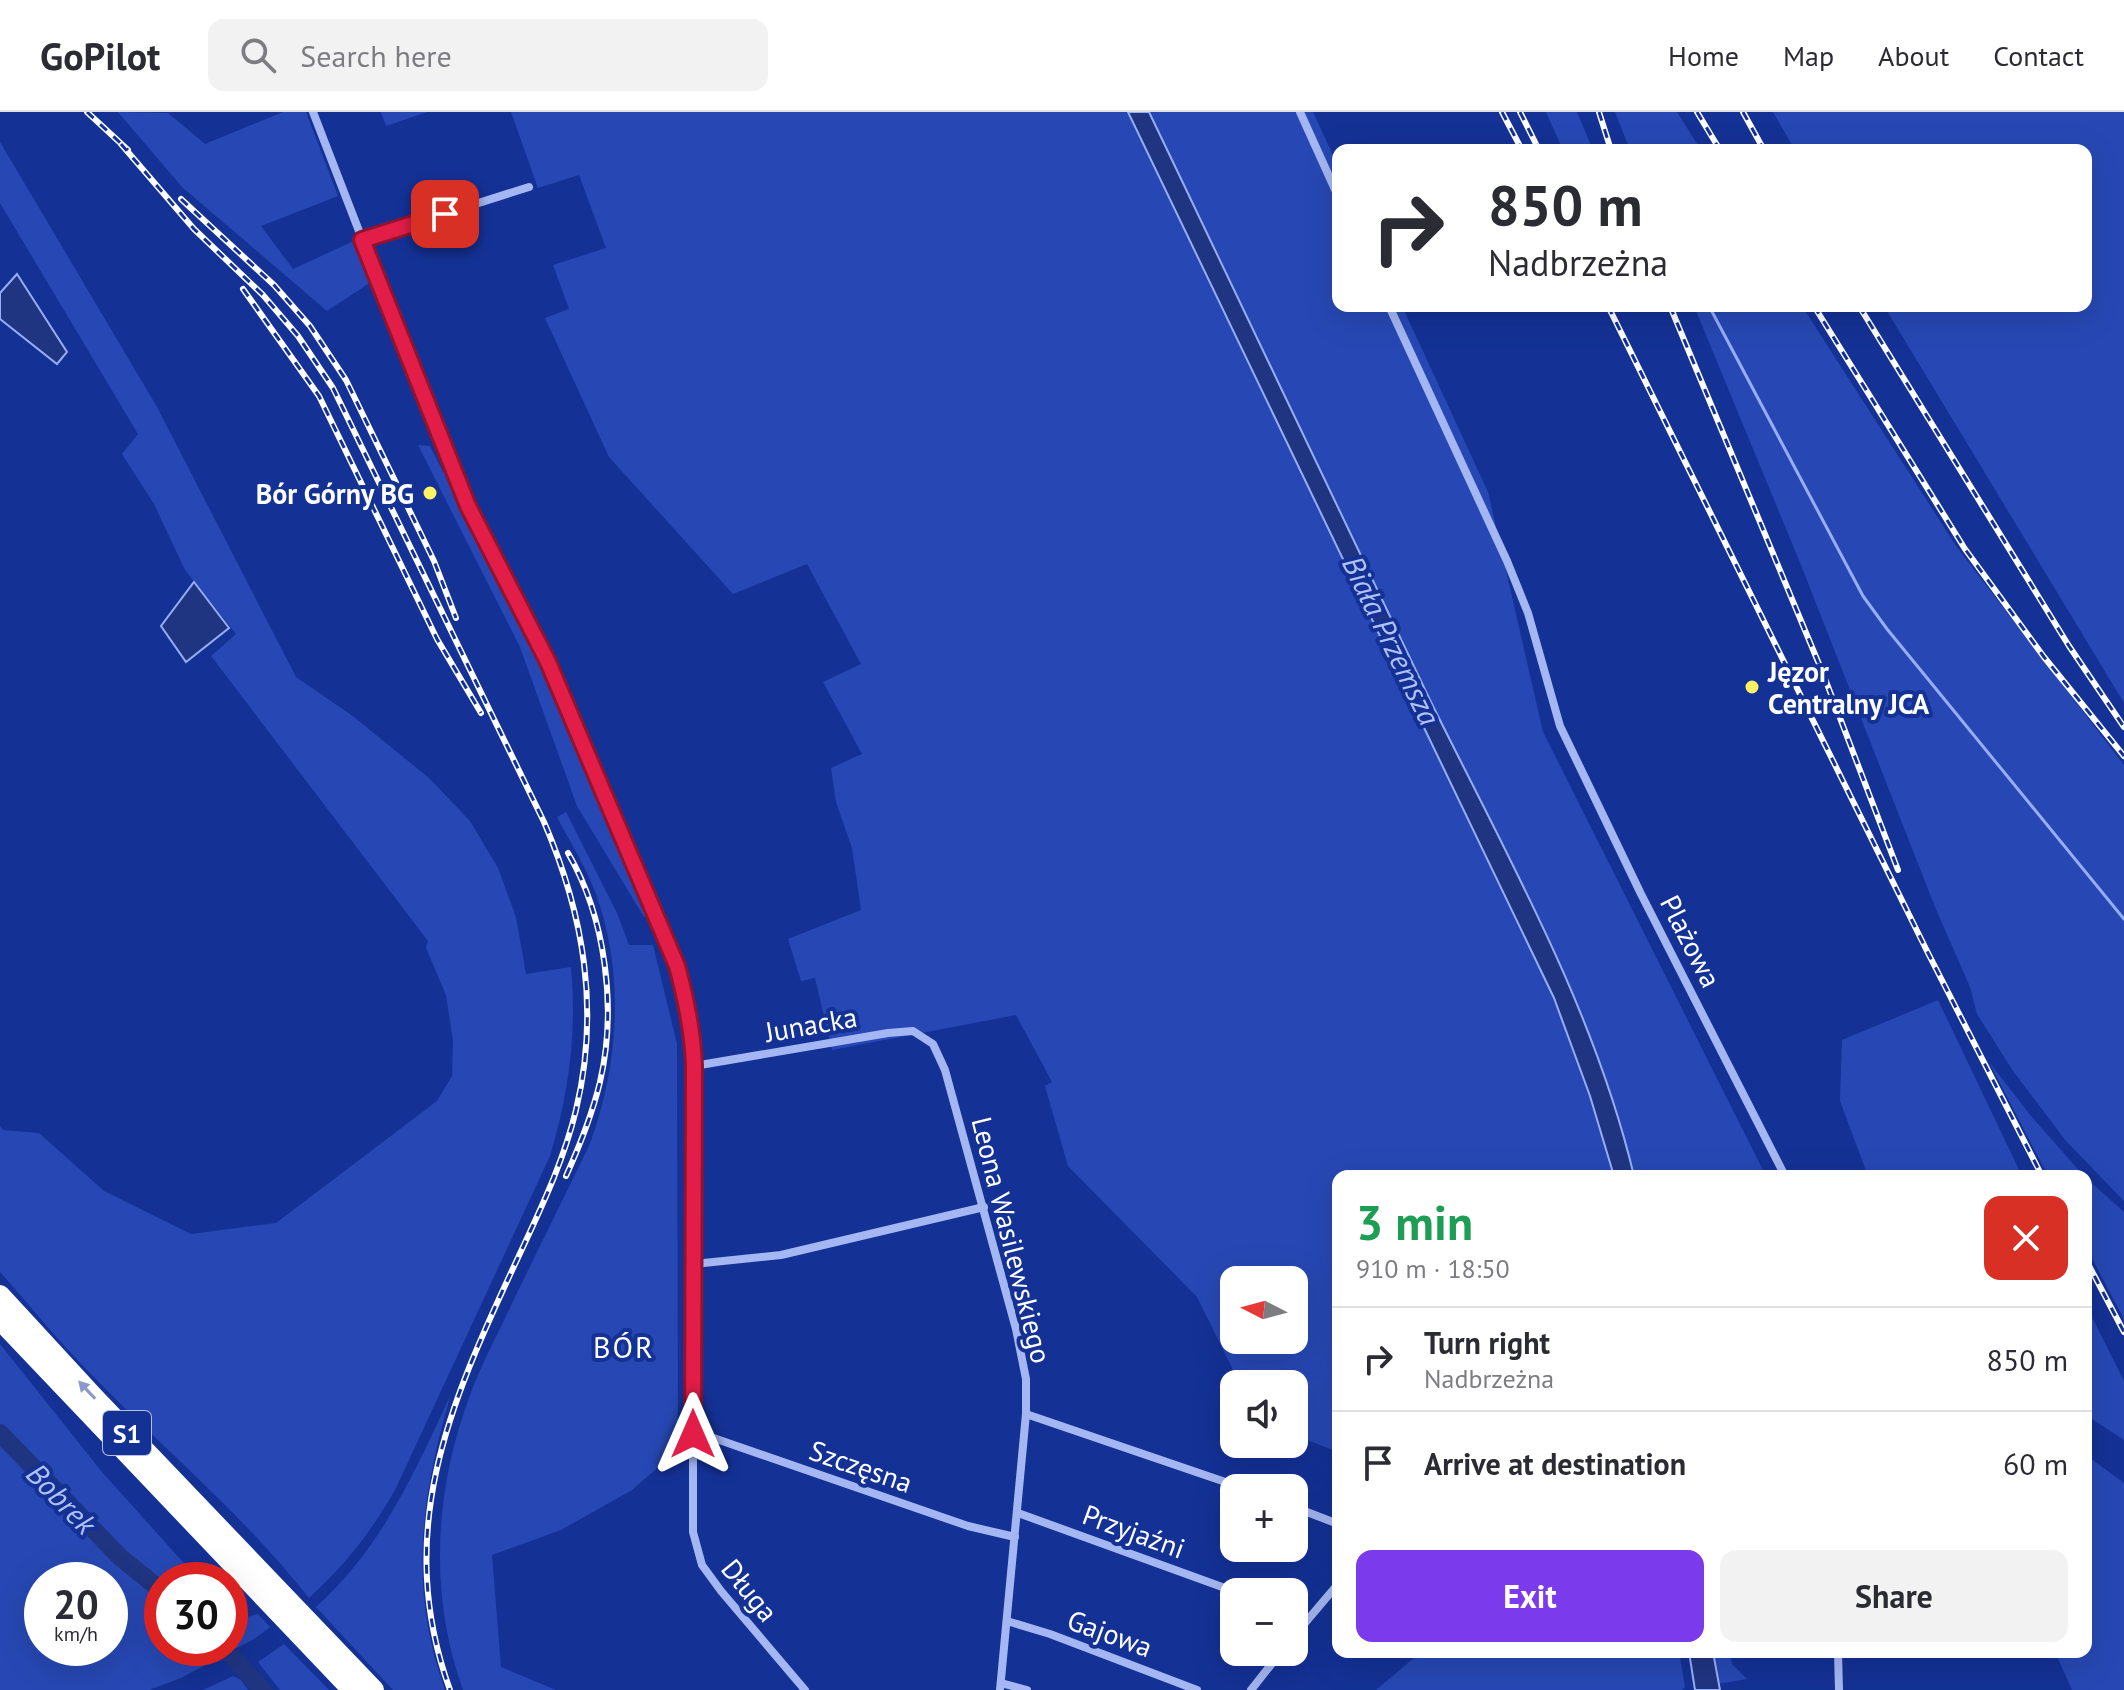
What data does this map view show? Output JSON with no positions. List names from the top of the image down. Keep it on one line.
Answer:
{"streets":{"highway":["S1"],"street":["Plażowa","Junacka","Leona Wasilewskiego","Szczęsna","Przyjaźni","Długa","Gajowa"]},"crossings":[["Junacka","Leona Wasilewskiego"],["Junacka","Długa"],["Leona Wasilewskiego","Szczęsna"],["Leona Wasilewskiego","Przyjaźni"],["Leona Wasilewskiego","Gajowa"],["Szczęsna","Długa"]],"districts":["BÓR"],"water":["Biała Przemsza","Bobrek"],"places":["Bór Górny BG","Jęzor Centralny JCA"],"north":"left","page":{"header":"GoPilot","search":"Search here","nav":["Home","Map","About","Contact"],"turn":["850 m","Nadbrzeżna"],"heading":["3 min","910 m · 18:50"],"map_buttons":["+","−"],"list":[{"name":"Turn right","note":"Nadbrzeżna","value":"850 m"},{"name":"Arrive at destination","value":"60 m"}],"buttons":["Exit","Share"],"speed":"20 km/h","limit":"30"}}
